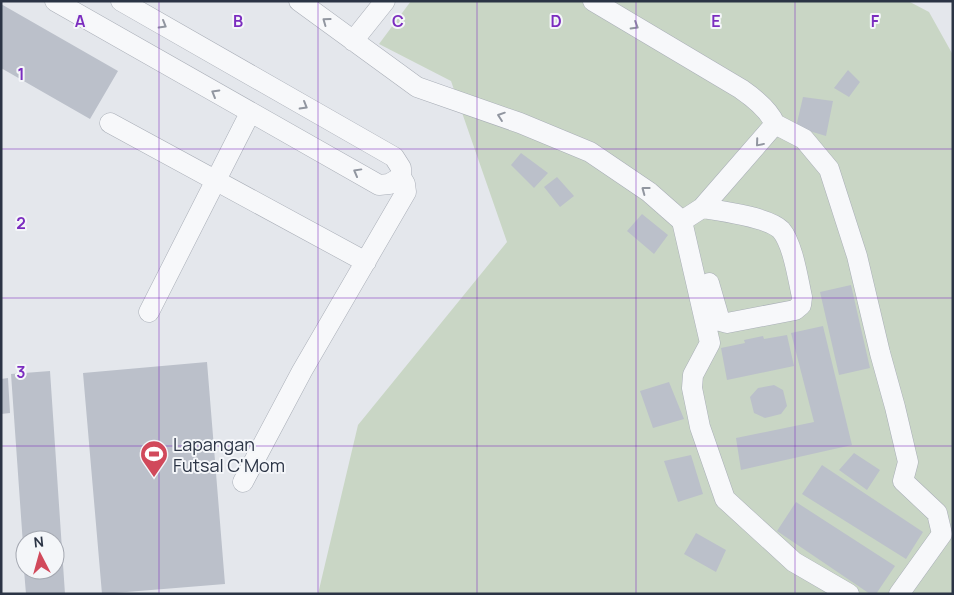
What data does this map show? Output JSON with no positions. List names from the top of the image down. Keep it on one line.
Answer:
{"places":{"sports":["Lapangan Futsal C'Mom"]},"north":"top","grid":{"columns":["A","B","C","D","E","F"],"rows":["1","2","3"]}}
